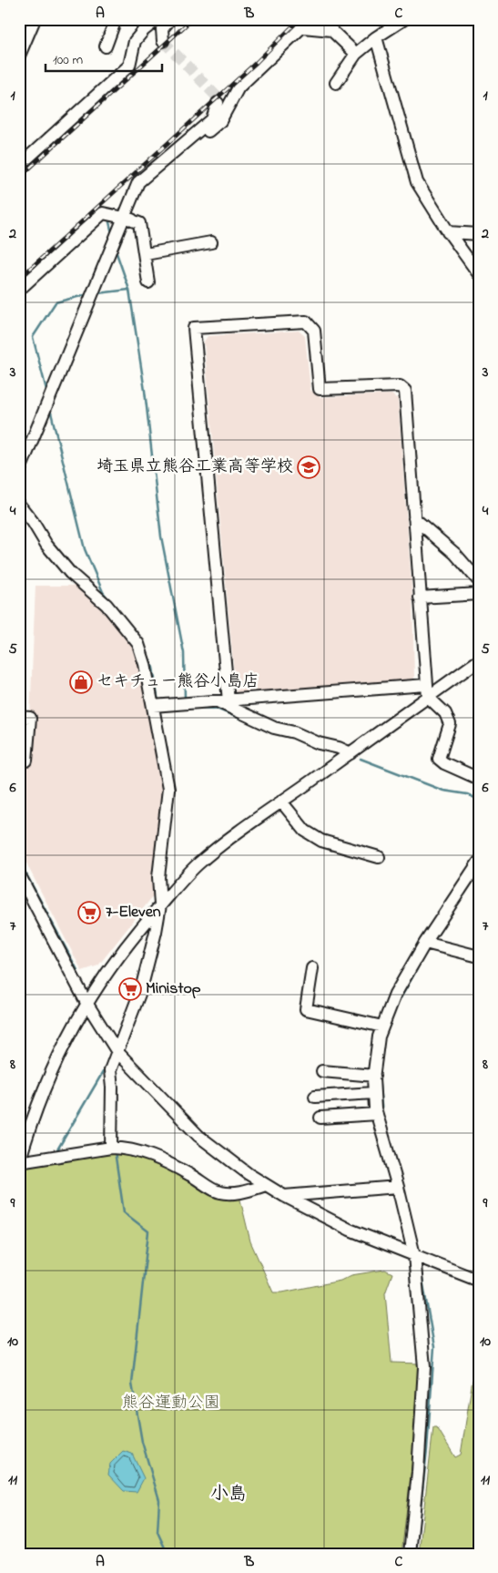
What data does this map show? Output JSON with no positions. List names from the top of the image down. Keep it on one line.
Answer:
{"districts":["小島"],"parks":["熊谷運動公園"],"places":{"school or university":["埼玉県立熊谷工業高等学校"],"shop":["セキチュー熊谷小島店"],"supermarket":["7-Eleven","Ministop"]},"scale_bar":"100 m","grid":{"columns":["A","B","C"],"rows":["1","2","3","4","5","6","7","8","9","10","11"]}}
